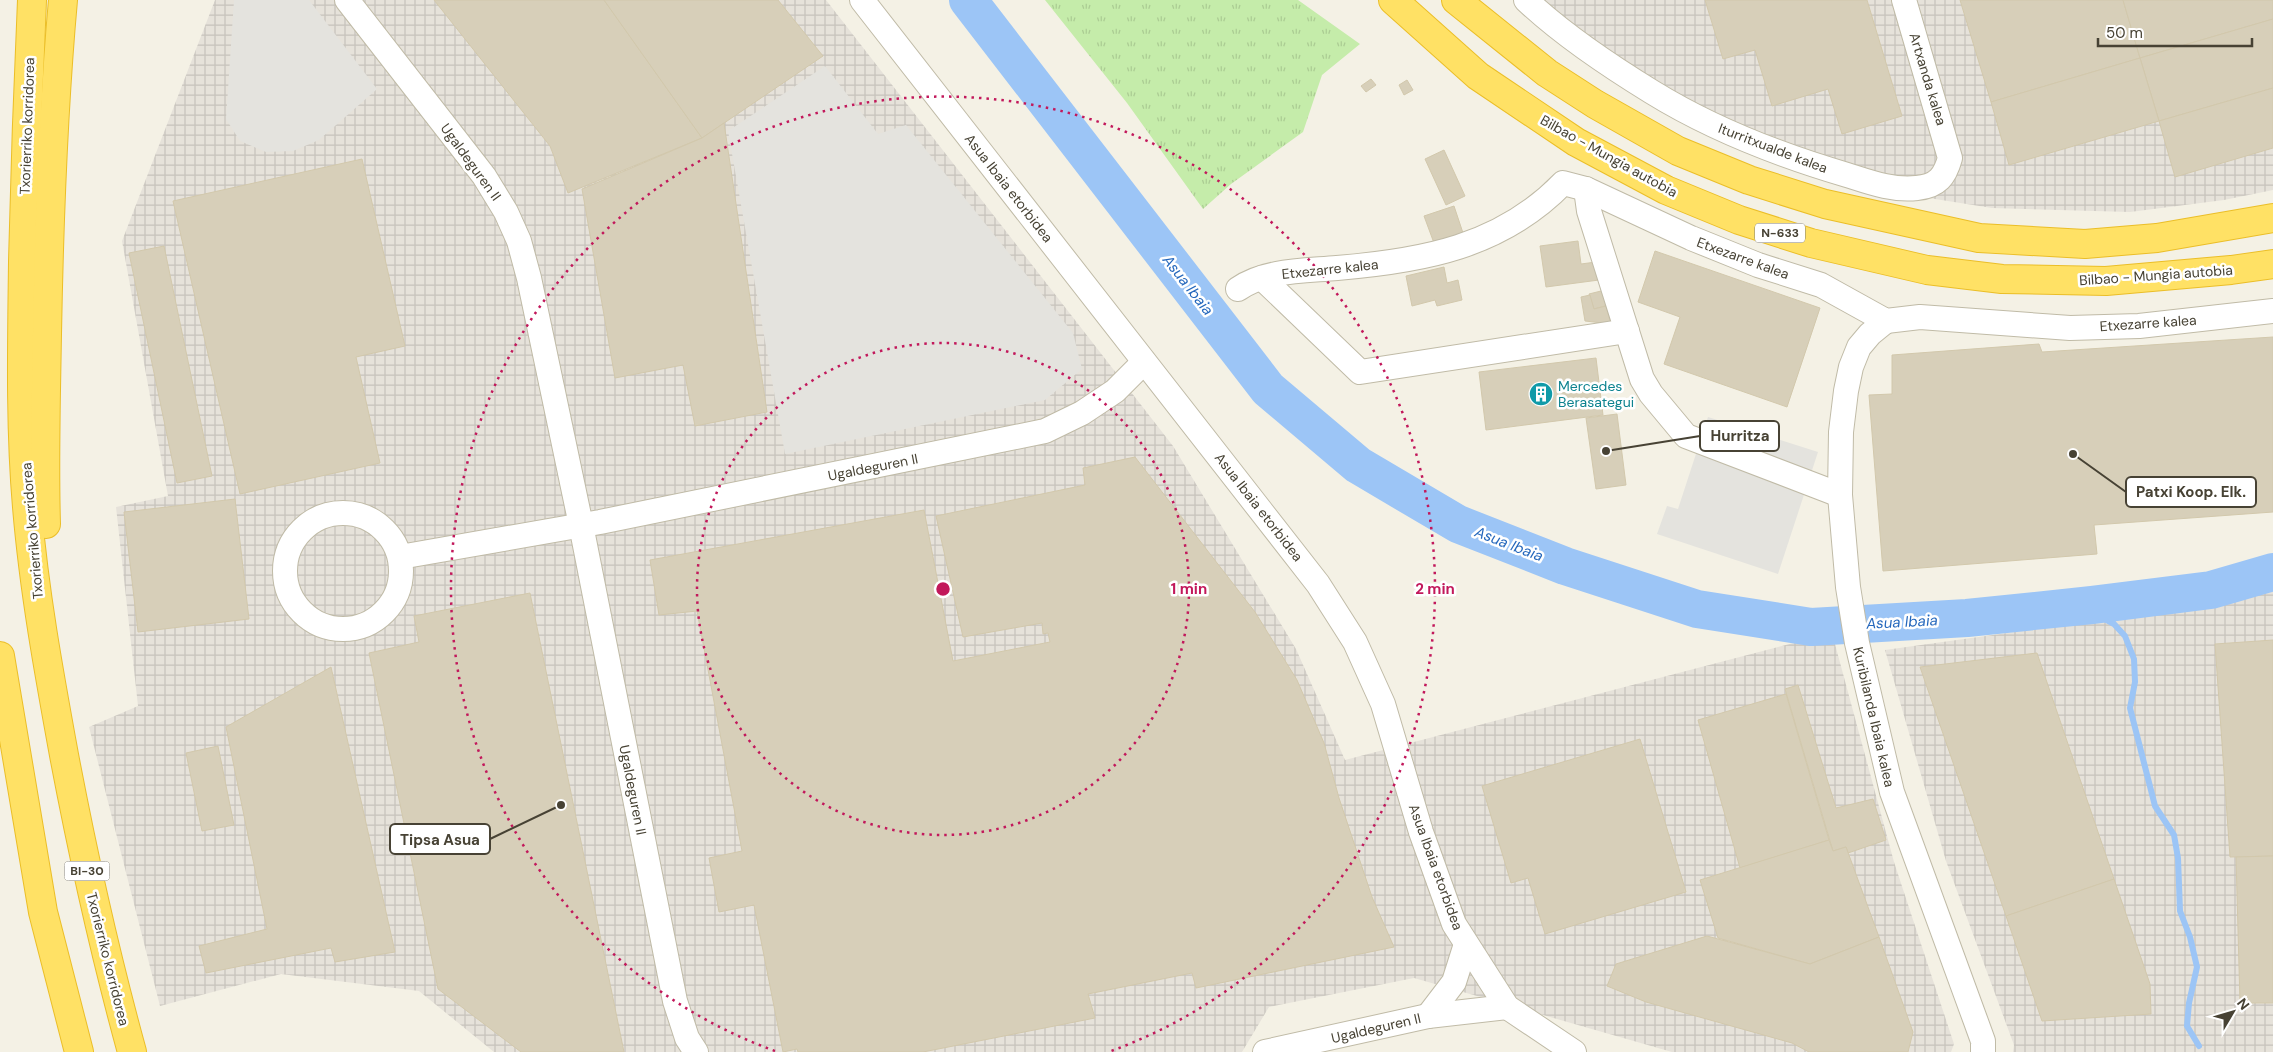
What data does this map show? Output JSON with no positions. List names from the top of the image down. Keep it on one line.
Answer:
{"streets":{"highway":["Txorierriko korridorea","Bilbao - Mungia autobia","N-633","BI-30"],"street":["Artxanda kalea","Iturritxualde kalea","Ugaldeguren II","Asua Ibaia etorbidea","Etxezarre kalea","Kuribilanda Ibaia kalea"]},"crossings":[["Artxanda kalea","Iturritxualde kalea"],["Ugaldeguren II","Asua Ibaia etorbidea"],["Etxezarre kalea","Kuribilanda Ibaia kalea"]],"water":["Asua Ibaia"],"places":{"building":["Mercedes Berasategui"],"other":["Hurritza","Patxi Koop. Elk.","Tipsa Asua"]},"scale_bar":"50 m","north":"top right","rings":["1 min","2 min"]}
